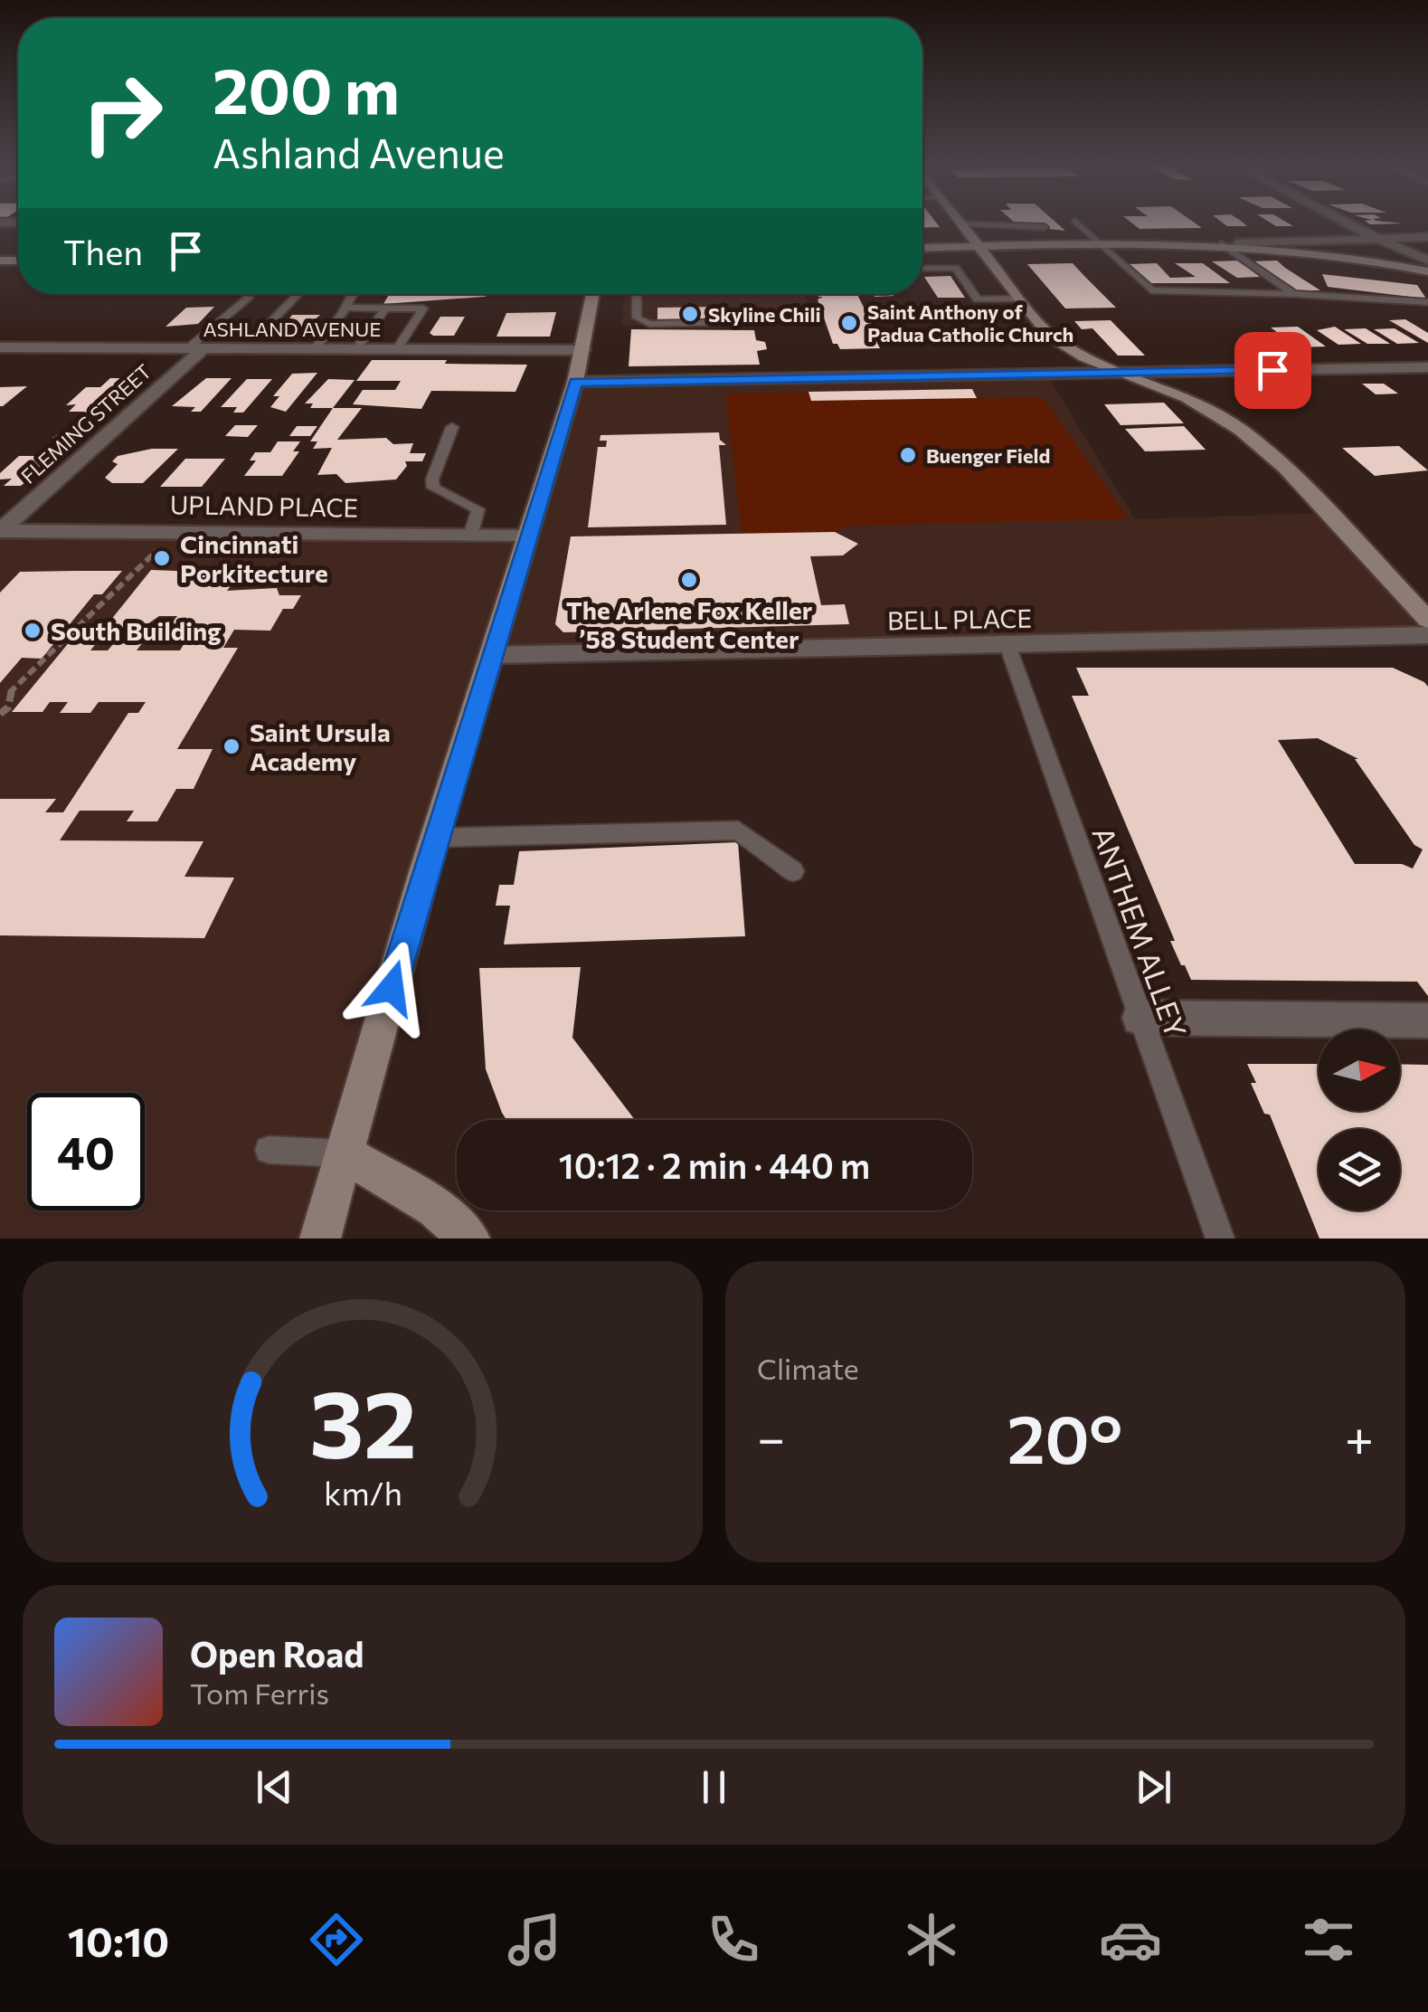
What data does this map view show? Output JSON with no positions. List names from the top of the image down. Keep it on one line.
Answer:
{"streets":{"street":["ASHLAND AVENUE","FLEMING STREET","UPLAND PLACE","BELL PLACE"],"lane":["ANTHEM ALLEY"]},"crossings":[["ASHLAND AVENUE","FLEMING STREET"],["FLEMING STREET","UPLAND PLACE"],["BELL PLACE","ANTHEM ALLEY"]],"places":["Skyline Chili","Saint Anthony of Padua Catholic Church","Buenger Field","Cincinnati Porkitecture","The Arlene Fox Keller ’58 Student Center","South Building","Saint Ursula Academy"],"north":"right","page":{"turn":["200 m","Ashland Avenue"],"then":"Then","limit":"40","trip":"10:12 · 2 min · 440 m","tile":"Climate","heat":["−","20°","+"],"song":["Open Road","Tom Ferris"],"tabs":"10:10","gauge":["32","km/h"]}}
